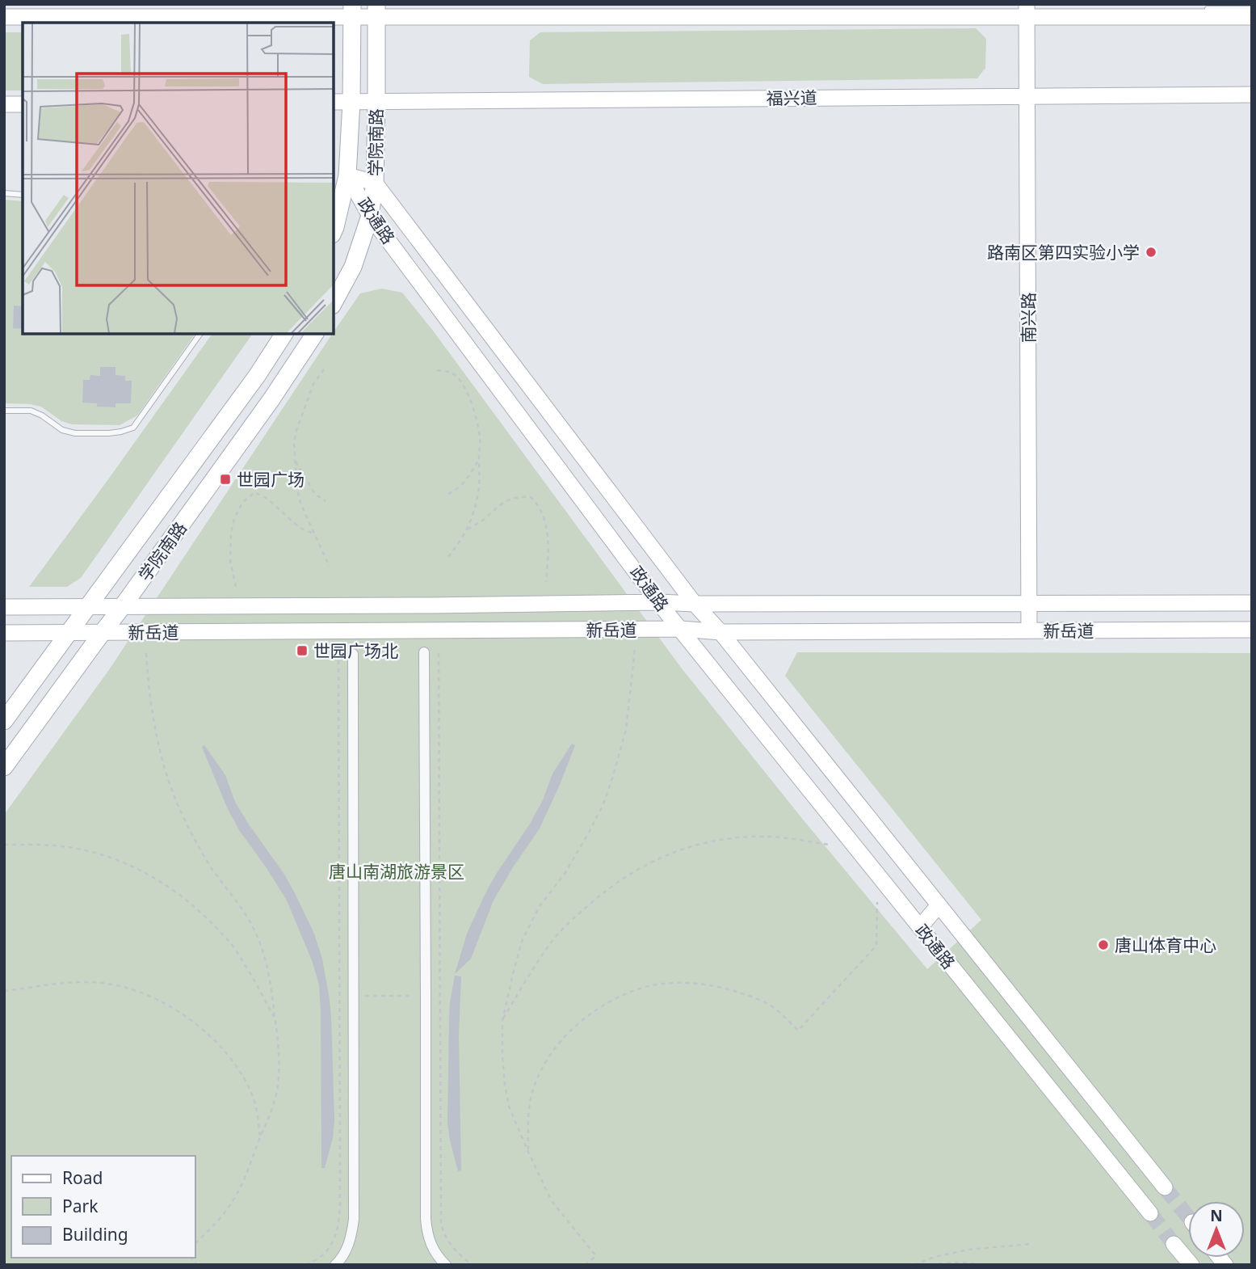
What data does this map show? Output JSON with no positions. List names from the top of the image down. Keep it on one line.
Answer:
{"streets":{"main road":["福兴道","学院南路","政通路","南兴路","新岳道"]},"crossings":[["福兴道","学院南路"],["福兴道","南兴路"],["学院南路","政通路"],["学院南路","新岳道"],["政通路","新岳道"],["南兴路","新岳道"]],"parks":["唐山南湖旅游景区"],"places":{"other":["路南区第四实验小学","唐山体育中心"],"transit":["世园广场","世园广场北"]},"legend":["Road","Park","Building"],"north":"top"}
